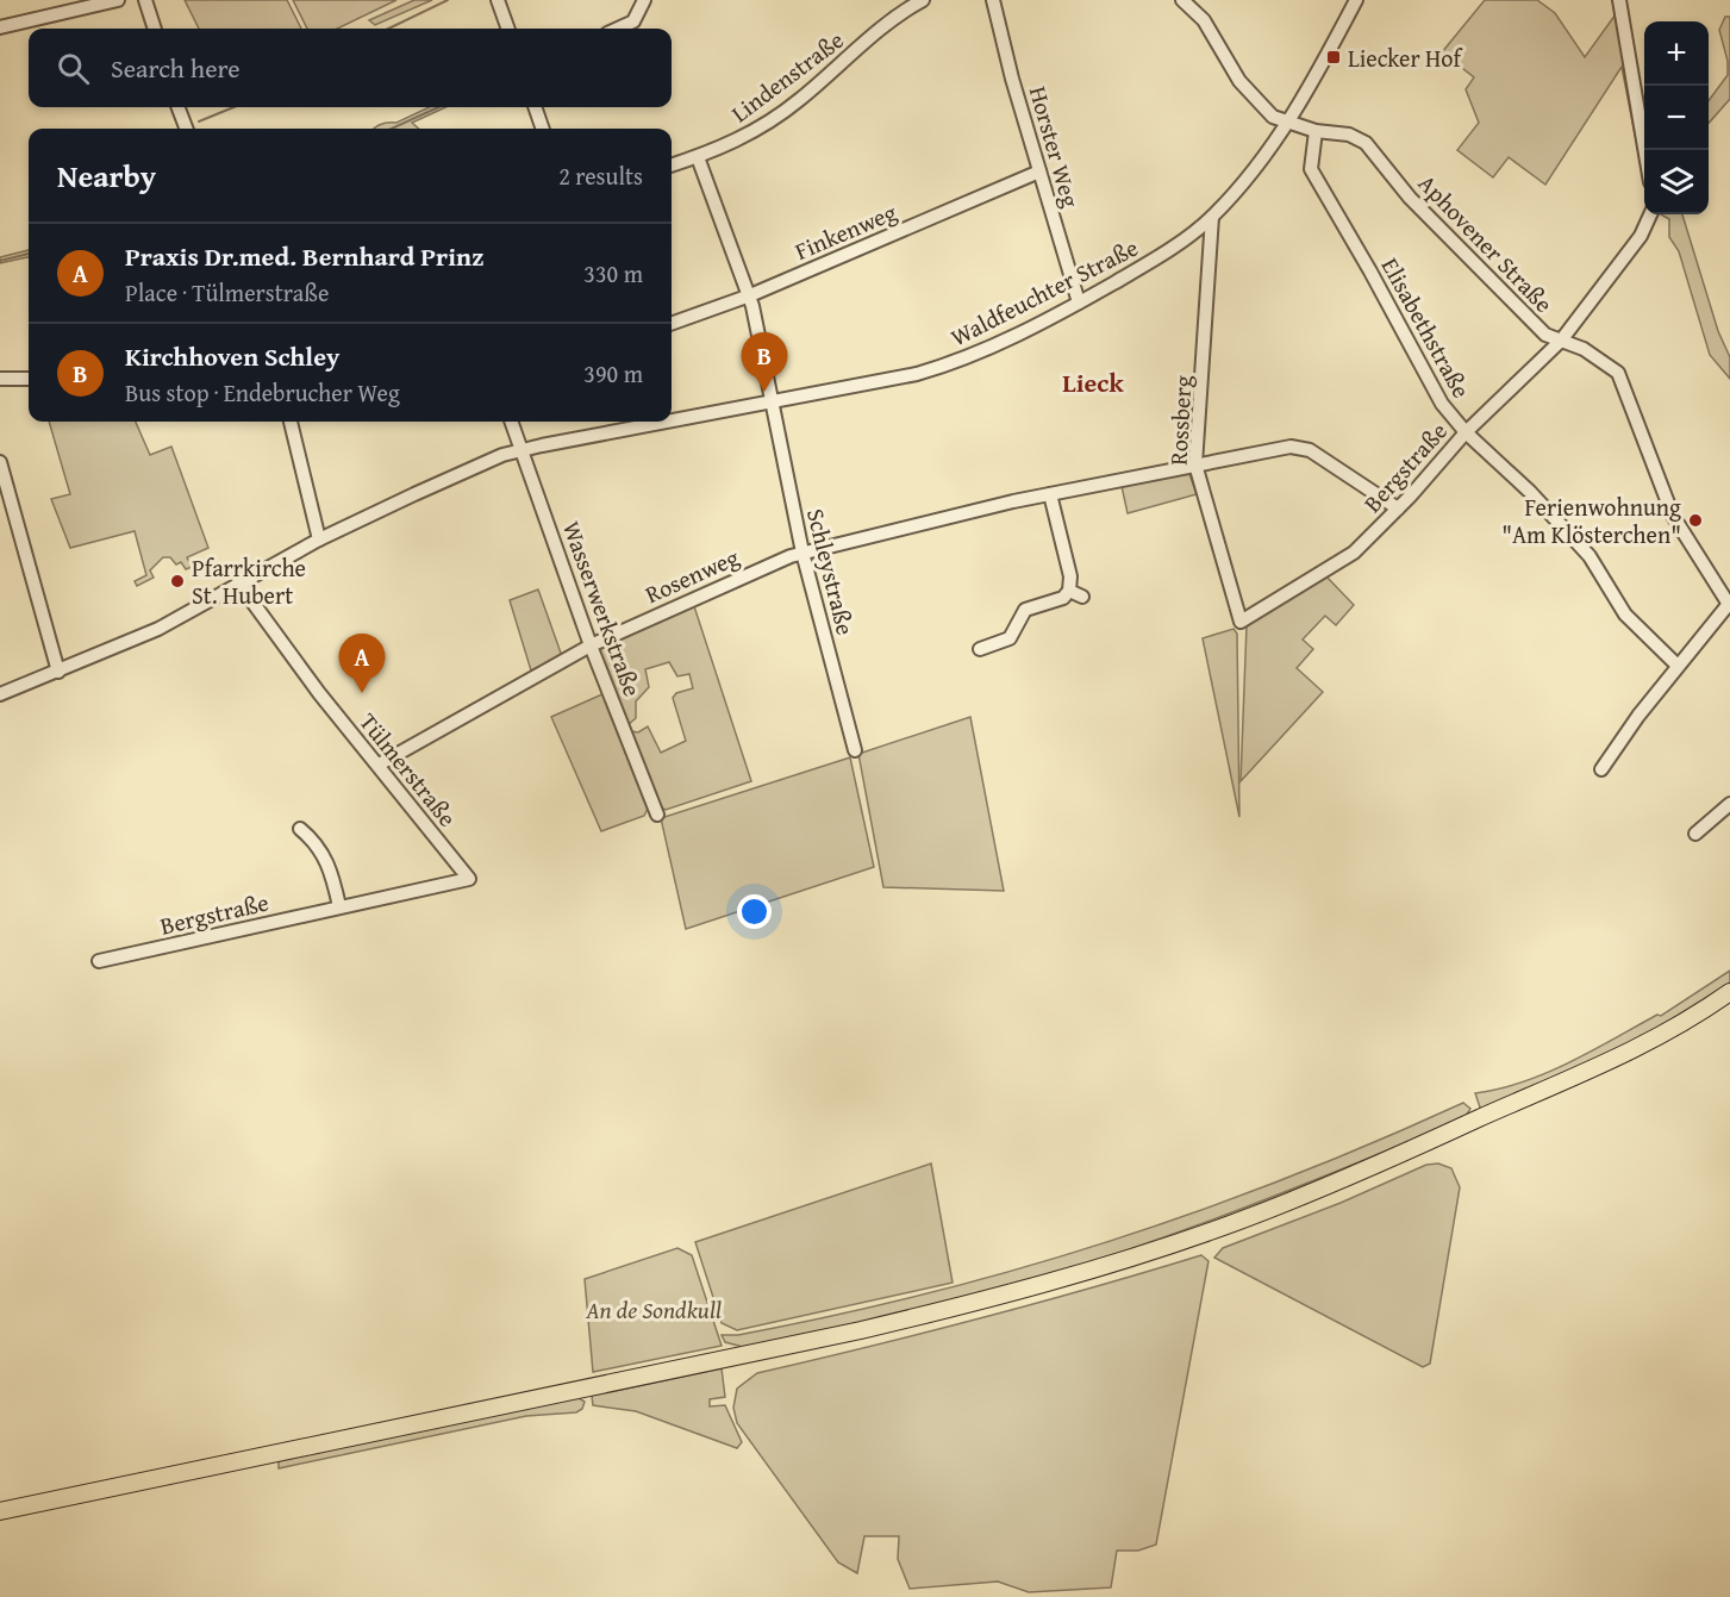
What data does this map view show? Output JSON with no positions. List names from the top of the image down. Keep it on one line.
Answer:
{"streets":{"street":["Lindenstraße","Horster Weg","Finkenweg","Aphovener Straße","Waldfeuchter Straße","Elisabethstraße","Rossberg","Bergstraße","Schleystraße","Rosenweg","Wasserwerkstraße","Tülmerstraße"]},"crossings":[["Lindenstraße","Schleystraße"],["Horster Weg","Finkenweg"],["Horster Weg","Waldfeuchter Straße"],["Finkenweg","Schleystraße"],["Aphovener Straße","Waldfeuchter Straße"],["Aphovener Straße","Elisabethstraße"],["Aphovener Straße","Bergstraße"],["Waldfeuchter Straße","Rossberg"],["Waldfeuchter Straße","Schleystraße"],["Waldfeuchter Straße","Wasserwerkstraße"],["Waldfeuchter Straße","Tülmerstraße"],["Elisabethstraße","Bergstraße"],["Rossberg","Bergstraße"],["Rossberg","Rosenweg"],["Bergstraße","Rosenweg"],["Bergstraße","Tülmerstraße"],["Schleystraße","Rosenweg"],["Rosenweg","Wasserwerkstraße"],["Rosenweg","Tülmerstraße"]],"districts":["Lieck"],"parks":["An de Sondkull"],"places":{"transit":["Liecker Hof"],"other":["Ferienwohnung \"Am Klösterchen\"","Pfarrkirche St. Hubert"]},"page":{"map_buttons":["+","−"],"search":"Search here","heading":["Nearby","2 results"],"list":[{"mark":"A","name":"Praxis Dr.med. Bernhard Prinz","note":"Place · Tülmerstraße","value":"330 m"},{"mark":"B","name":"Kirchhoven Schley","note":"Bus stop · Endebrucher Weg","value":"390 m"}],"pins":["B","A"]}}
